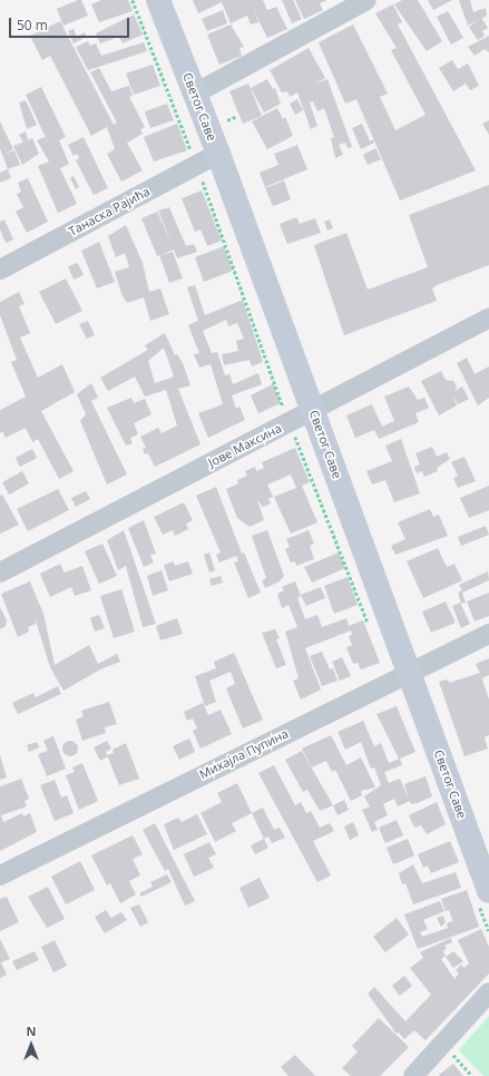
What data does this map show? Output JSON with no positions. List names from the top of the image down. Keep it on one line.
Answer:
{"streets":{"street":["Светог Саве","Танаска Рајића","Јове Максина","Михајла Пупина"]},"crossings":[["Светог Саве","Танаска Рајића"],["Светог Саве","Јове Максина"],["Светог Саве","Михајла Пупина"]],"scale_bar":"50 m","north":"top"}
